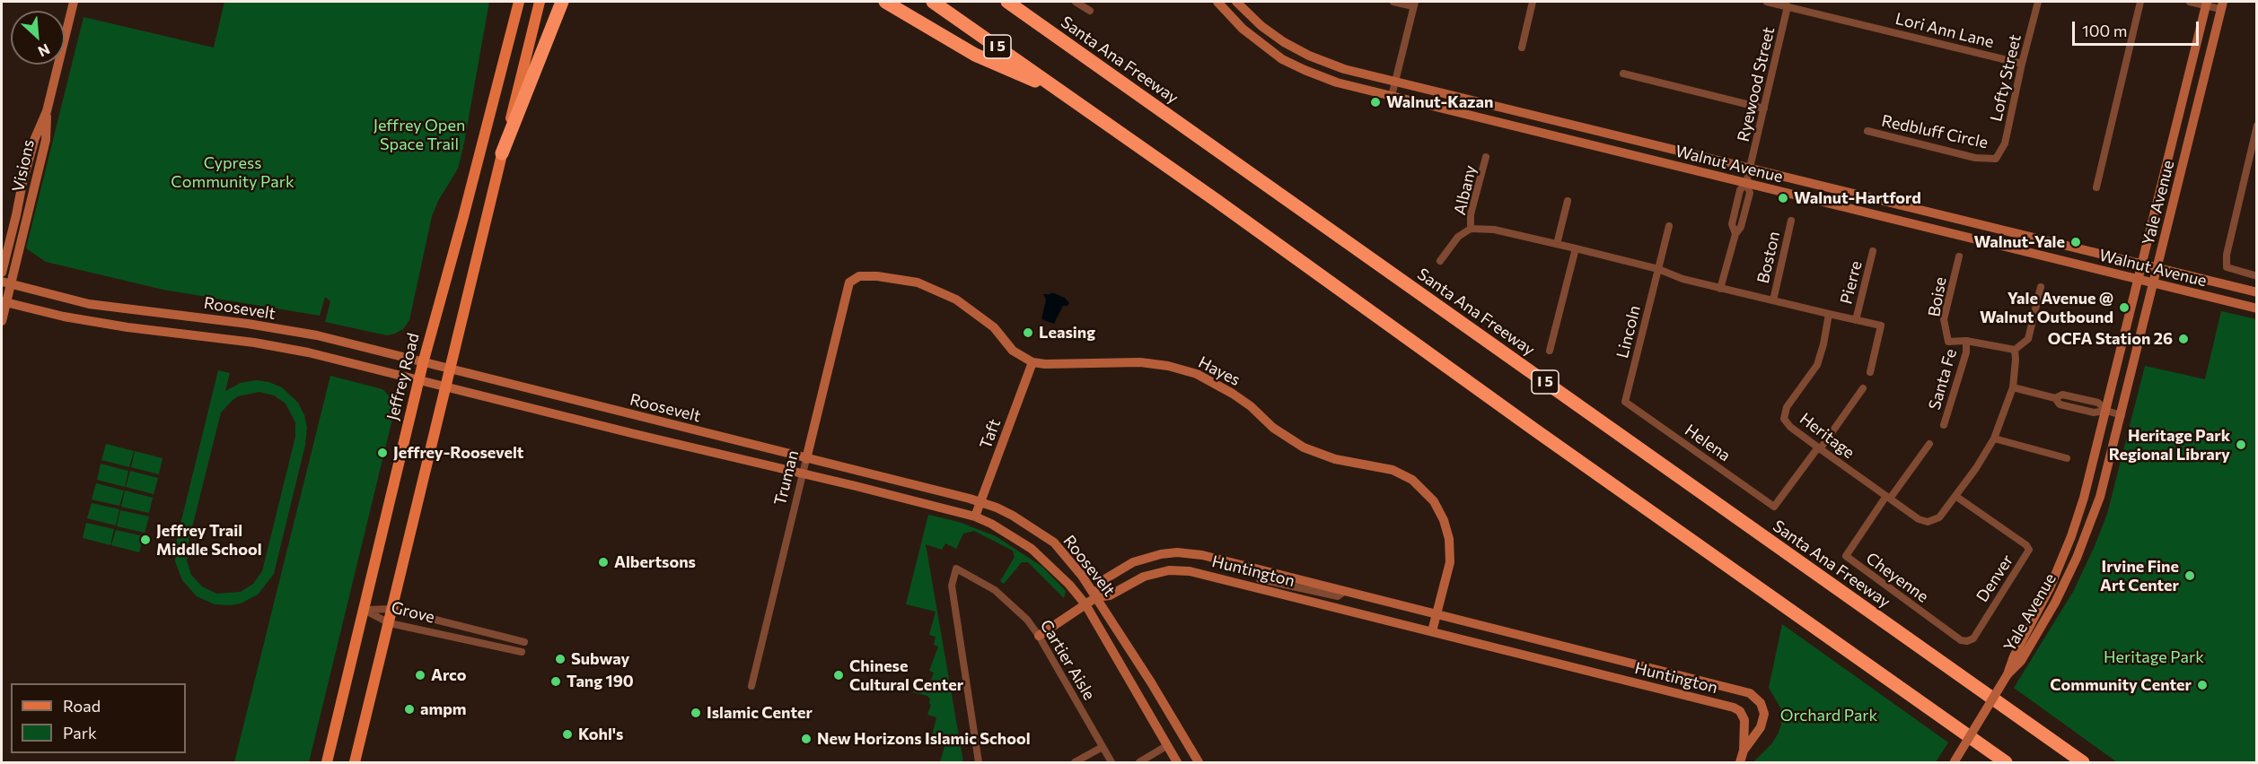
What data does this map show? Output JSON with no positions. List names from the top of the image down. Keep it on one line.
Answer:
{"streets":{"highway":["I 5","Santa Ana Freeway"],"main road":["Jeffrey Road"],"street":["Lori Ann Lane","Lofty Street","Ryewood Street","Redbluff Circle","Walnut Avenue","Visions","Albany","Yale Avenue","Boston","Pierre","Boise","Roosevelt","Lincoln","Hayes","Santa Fe","Taft","Heritage","Helena","Truman","Huntington","Cheyenne","Denver","Grove","Cartier Aisle"]},"crossings":[["Lori Ann Lane","Lofty Street"],["Lori Ann Lane","Ryewood Street"],["Lofty Street","Redbluff Circle"],["Ryewood Street","Walnut Avenue"],["Walnut Avenue","Yale Avenue"],["Visions","Roosevelt"],["Boise","Santa Fe"],["Roosevelt","Jeffrey Road"],["Roosevelt","Taft"],["Roosevelt","Truman"],["Roosevelt","Huntington"],["Lincoln","Helena"],["Hayes","Taft"],["Hayes","Truman"],["Hayes","Huntington"],["Jeffrey Road","Grove"],["Taft","Truman"],["Heritage","Helena"],["Heritage","Cheyenne"],["Heritage","Denver"],["Huntington","Cartier Aisle"],["Cheyenne","Denver"]],"parks":["Jeffrey Open Space Trail","Cypress Community Park","Heritage Park","Orchard Park"],"places":["Walnut-Kazan","Walnut-Hartford","Walnut-Yale","Yale Avenue @ Walnut Outbound","Leasing","OCFA Station 26","Heritage Park Regional Library","Jeffrey-Roosevelt","Jeffrey Trail Middle School","Albertsons","Irvine Fine Art Center","Subway","Arco","Chinese Cultural Center","Tang 190","Community Center","ampm","Islamic Center","Kohl's","New Horizons Islamic School"],"legend":["Road","Park"],"scale_bar":"100 m","north":"bottom right"}
